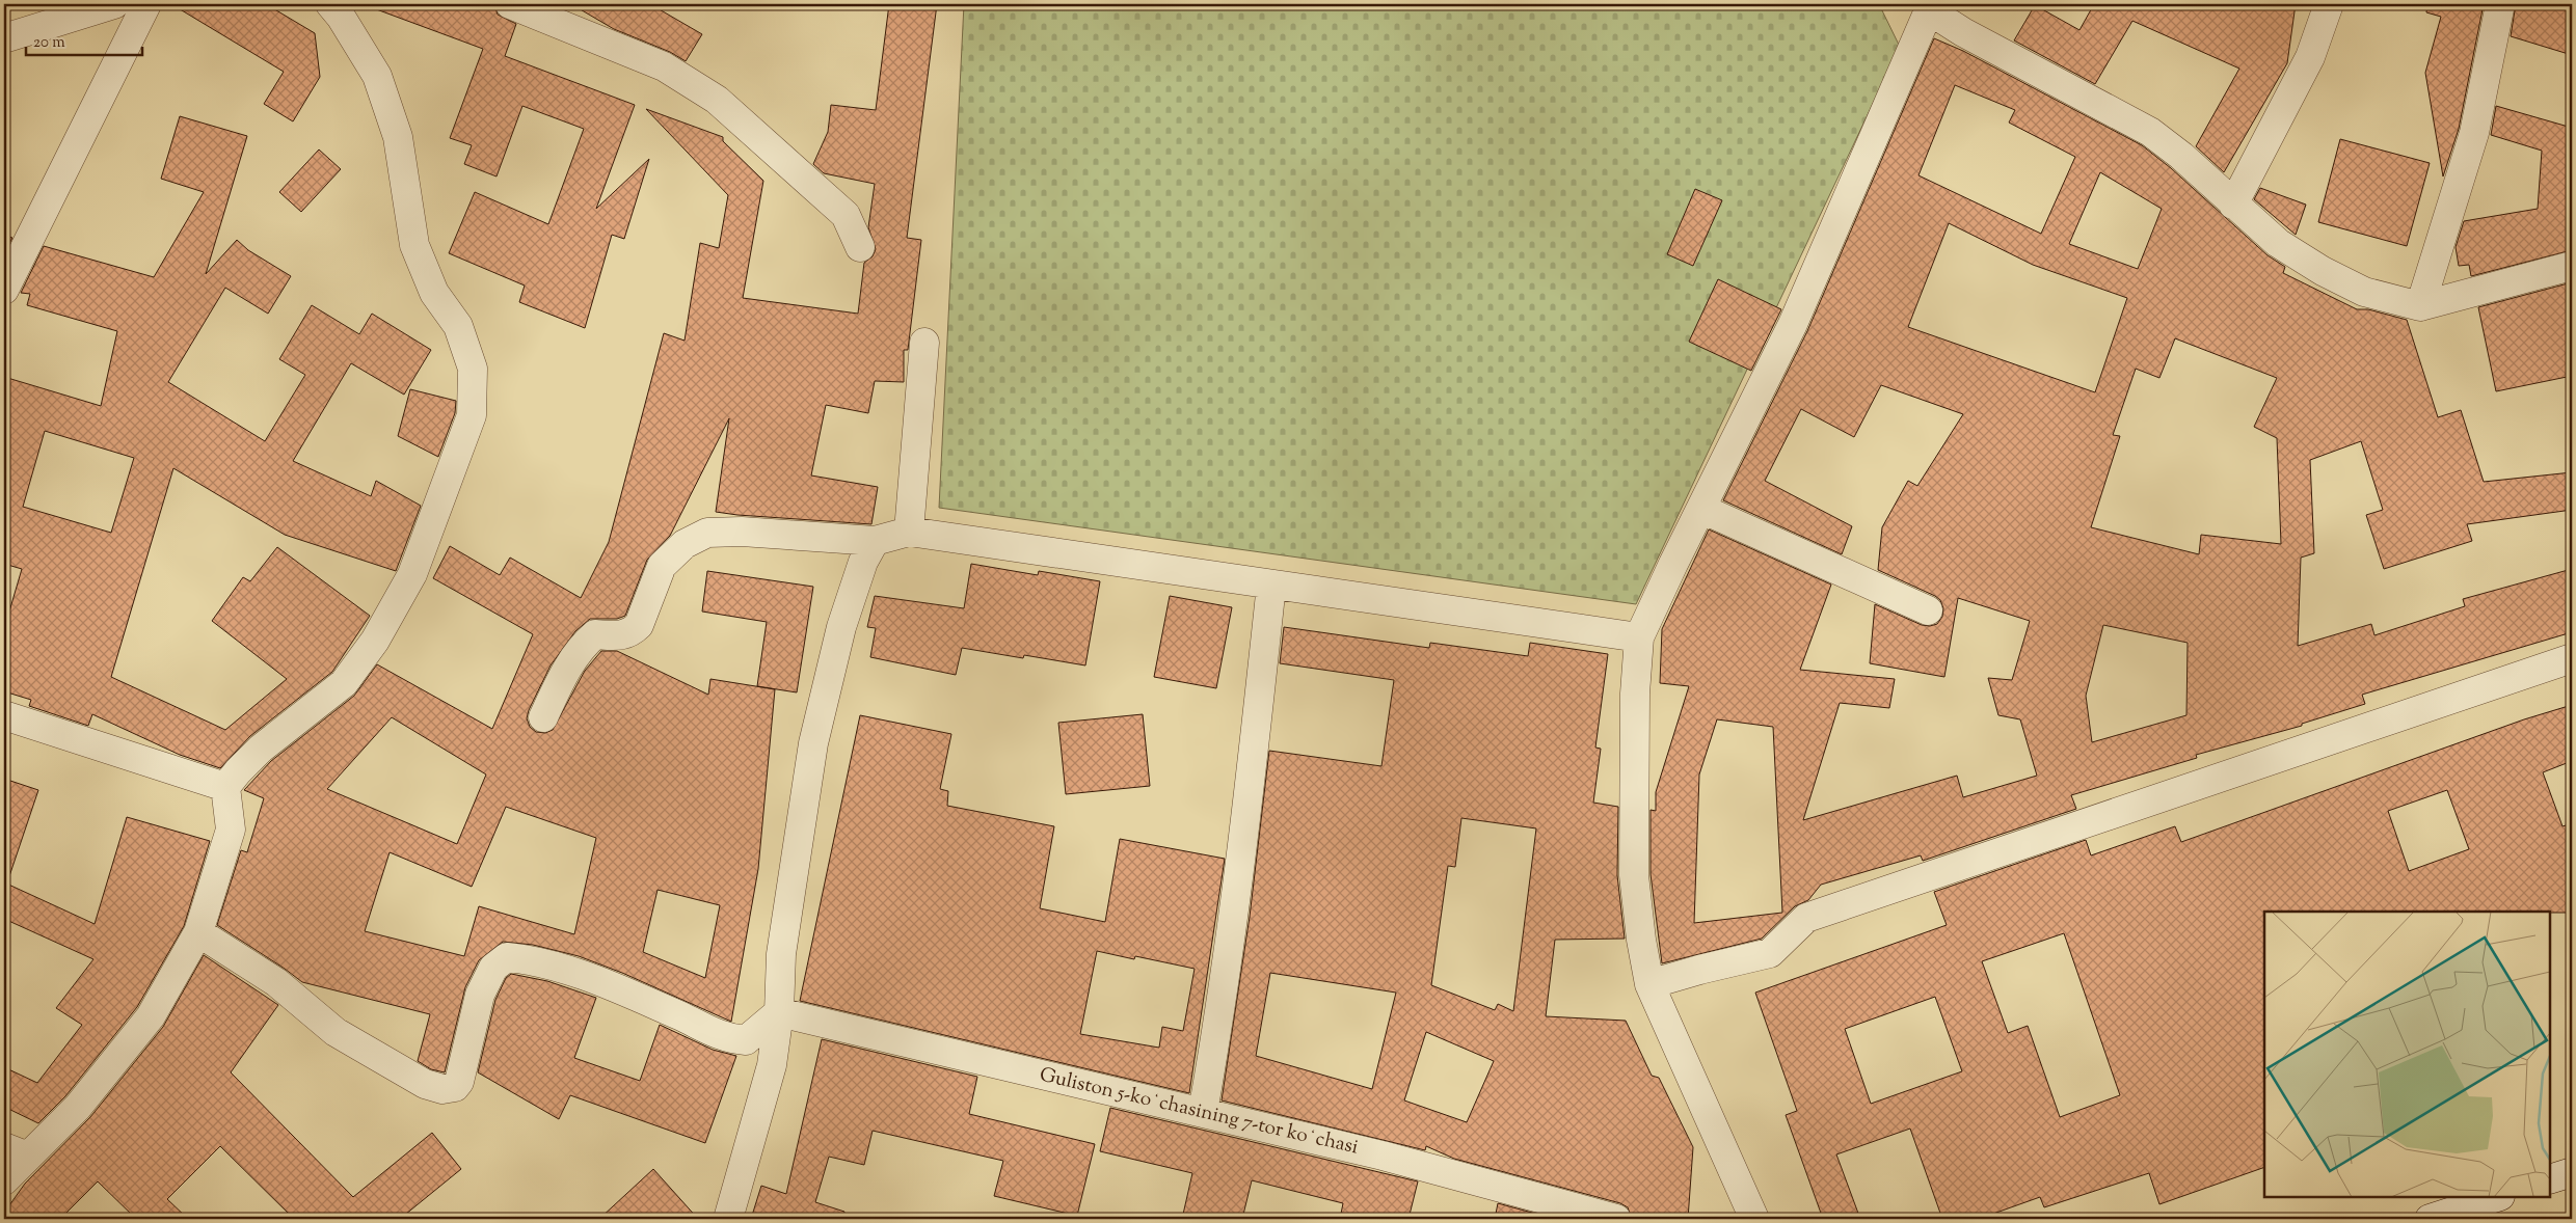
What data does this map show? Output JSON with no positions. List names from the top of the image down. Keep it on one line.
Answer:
{"streets":{"street":["Guliston 5-koʻchasining 7-tor koʻchasi"]},"scale_bar":"20 m"}
